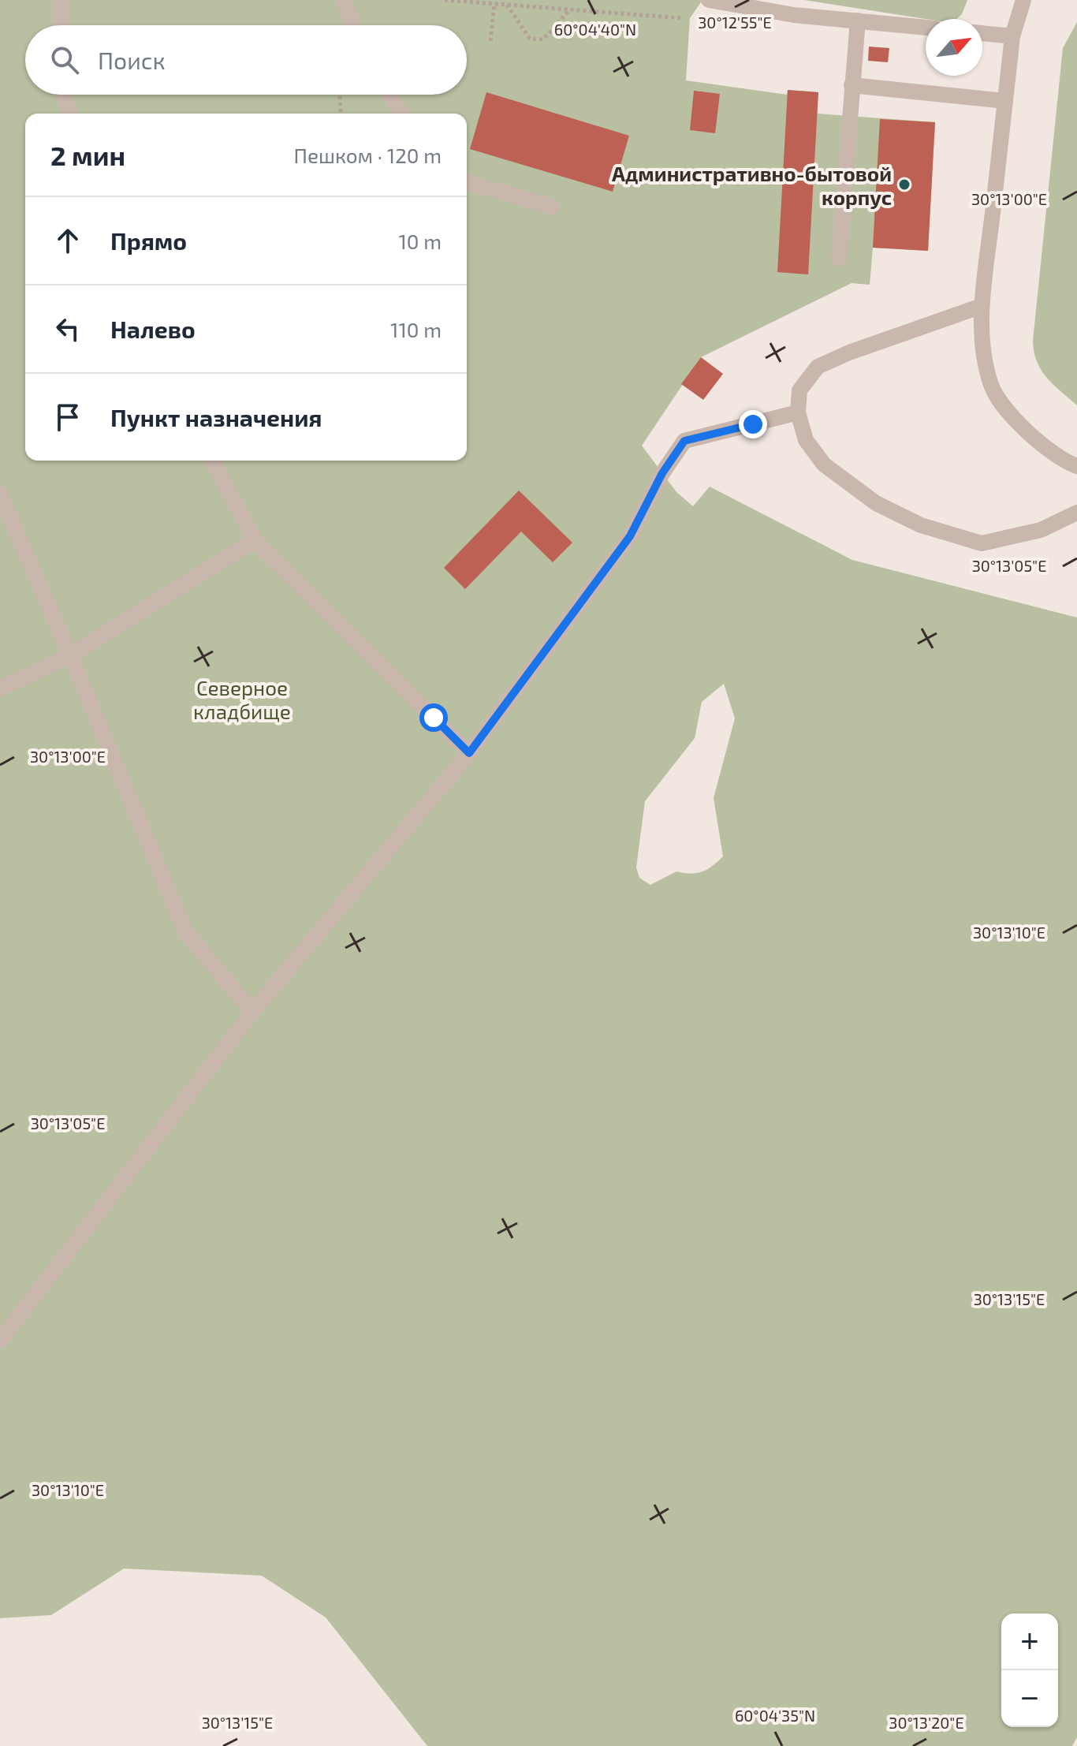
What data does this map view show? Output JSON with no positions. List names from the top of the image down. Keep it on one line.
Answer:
{"parks":["Северное кладбище"],"places":["Административно-бытовой корпус"],"north":"top right","page":{"search":"Поиск","heading":["2 мин","Пешком · 120 m"],"list":[["Прямо","10 m"],["Налево","110 m"],"Пункт назначения"],"map_buttons":["+","−"]},"coordinates":["30°12'55\"E","60°04'40\"N","30°13'00\"E","30°13'05\"E","30°13'10\"E","30°13'15\"E","60°04'35\"N","30°13'20\"E"]}
